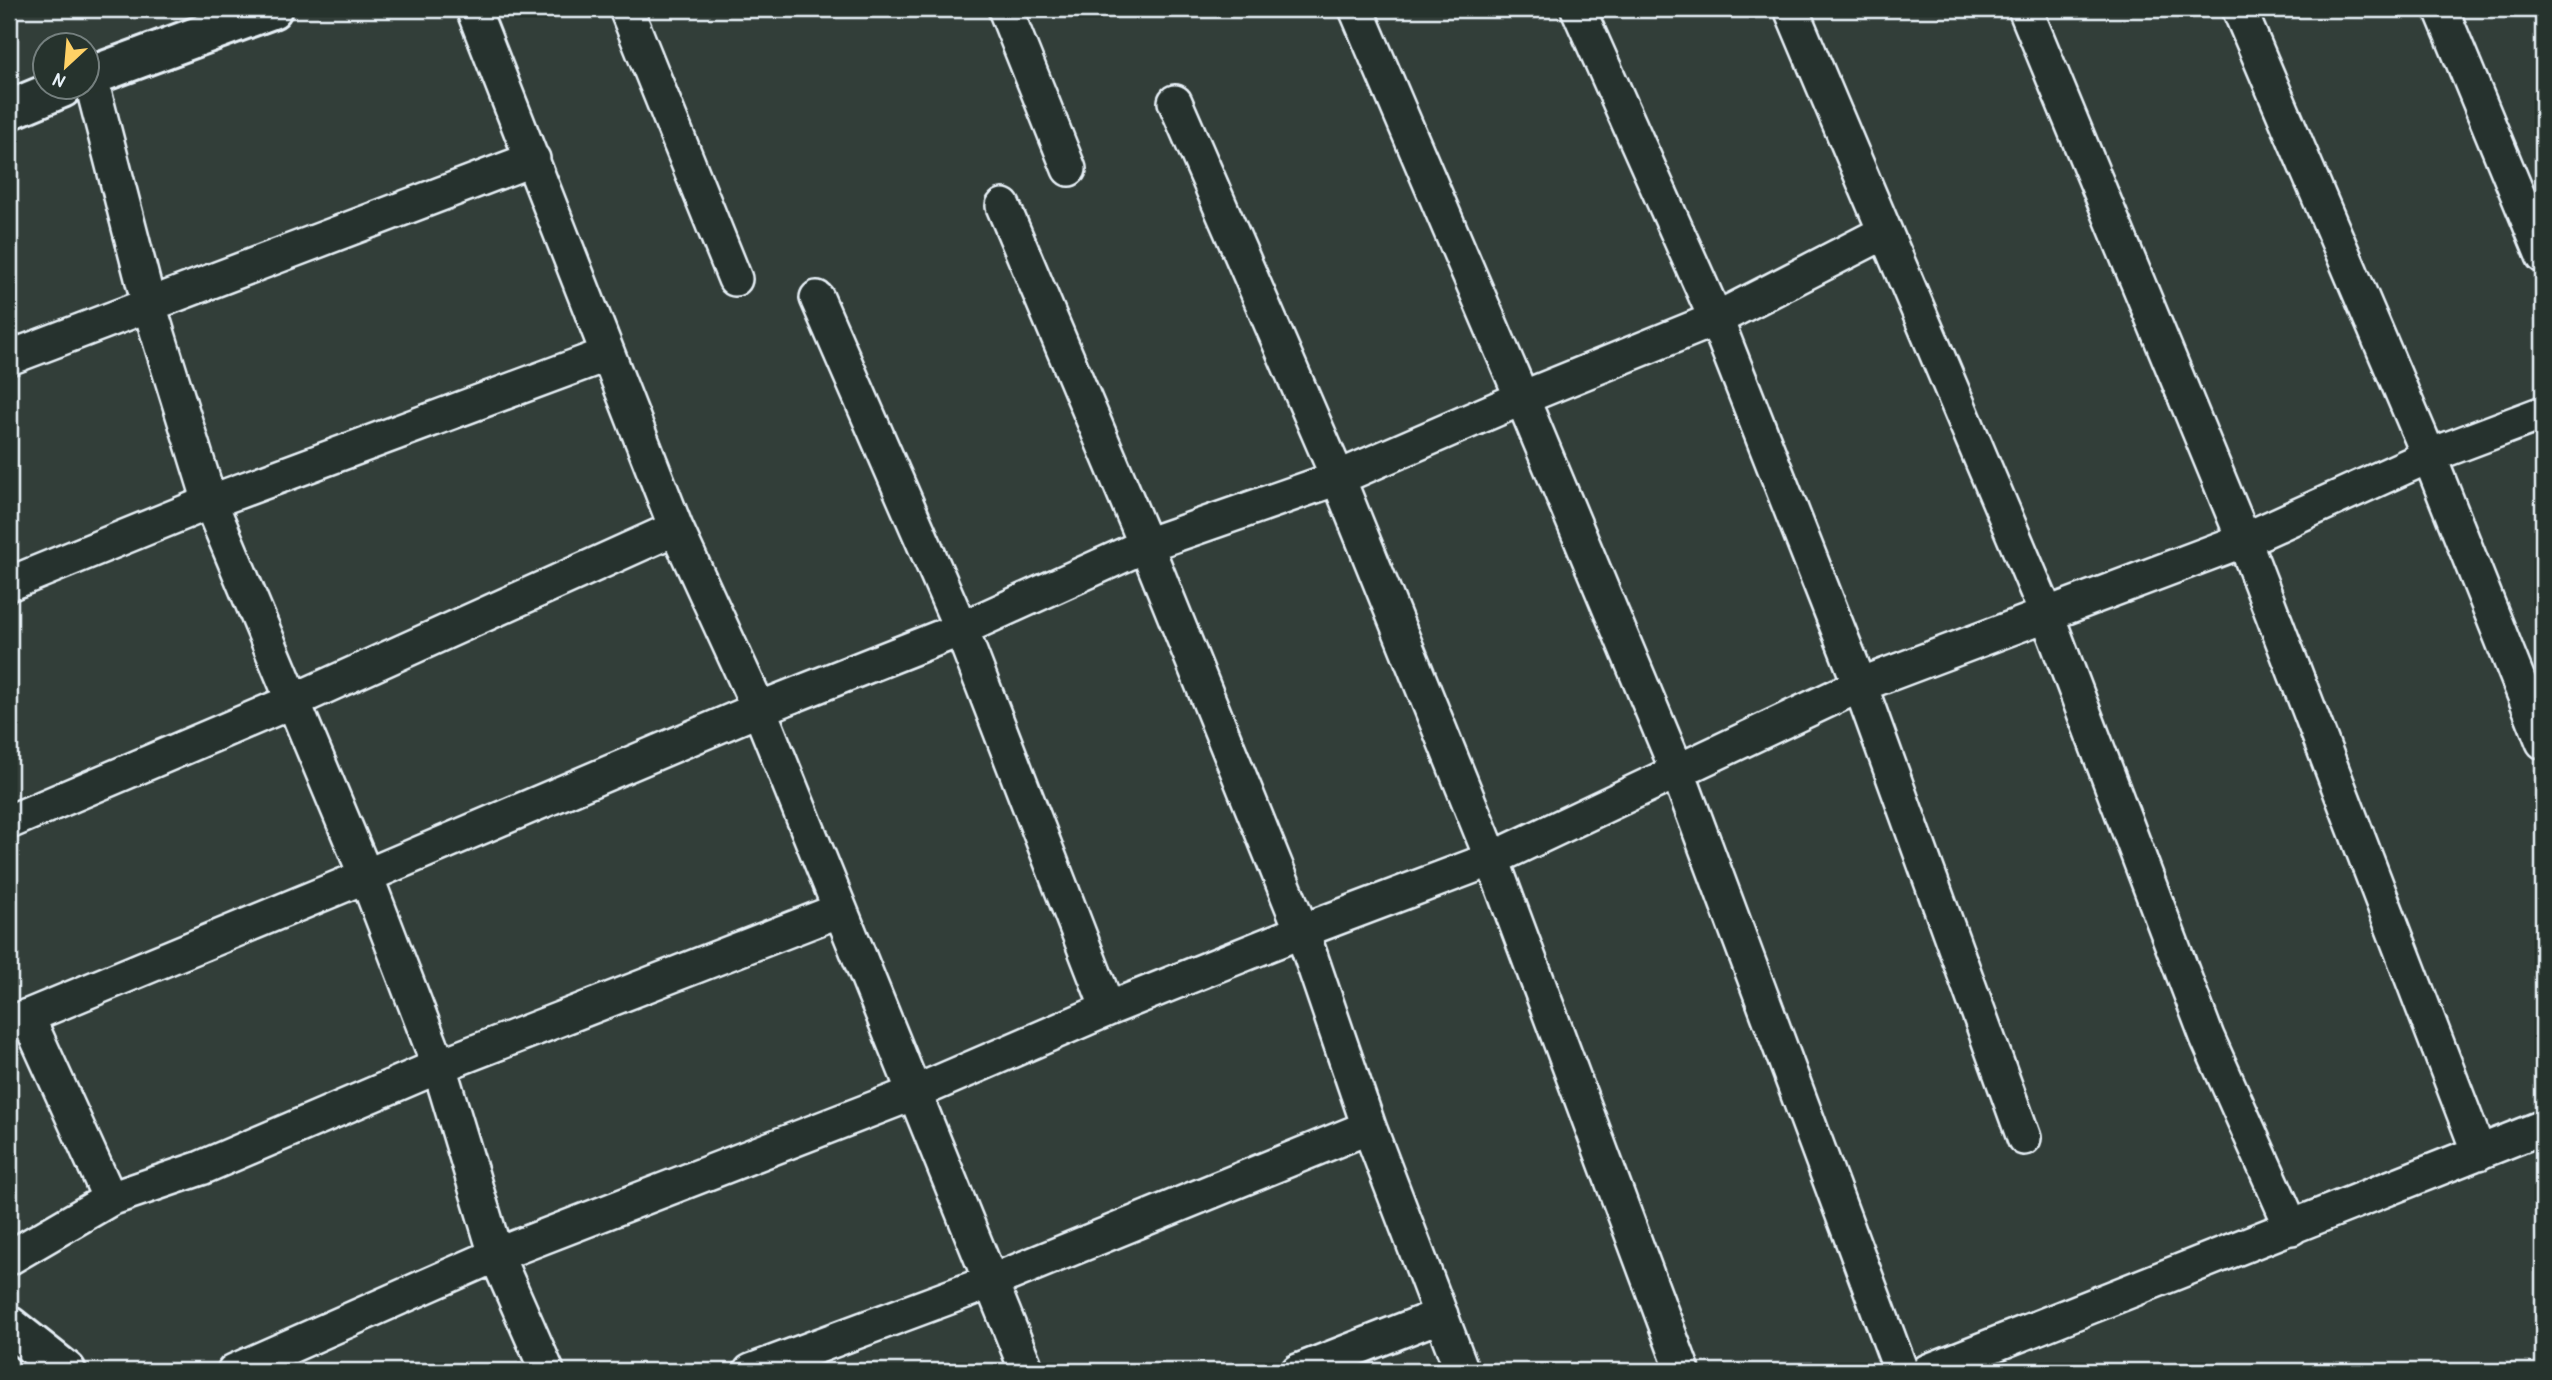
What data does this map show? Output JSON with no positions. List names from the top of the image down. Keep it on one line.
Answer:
{"north":"bottom left"}
